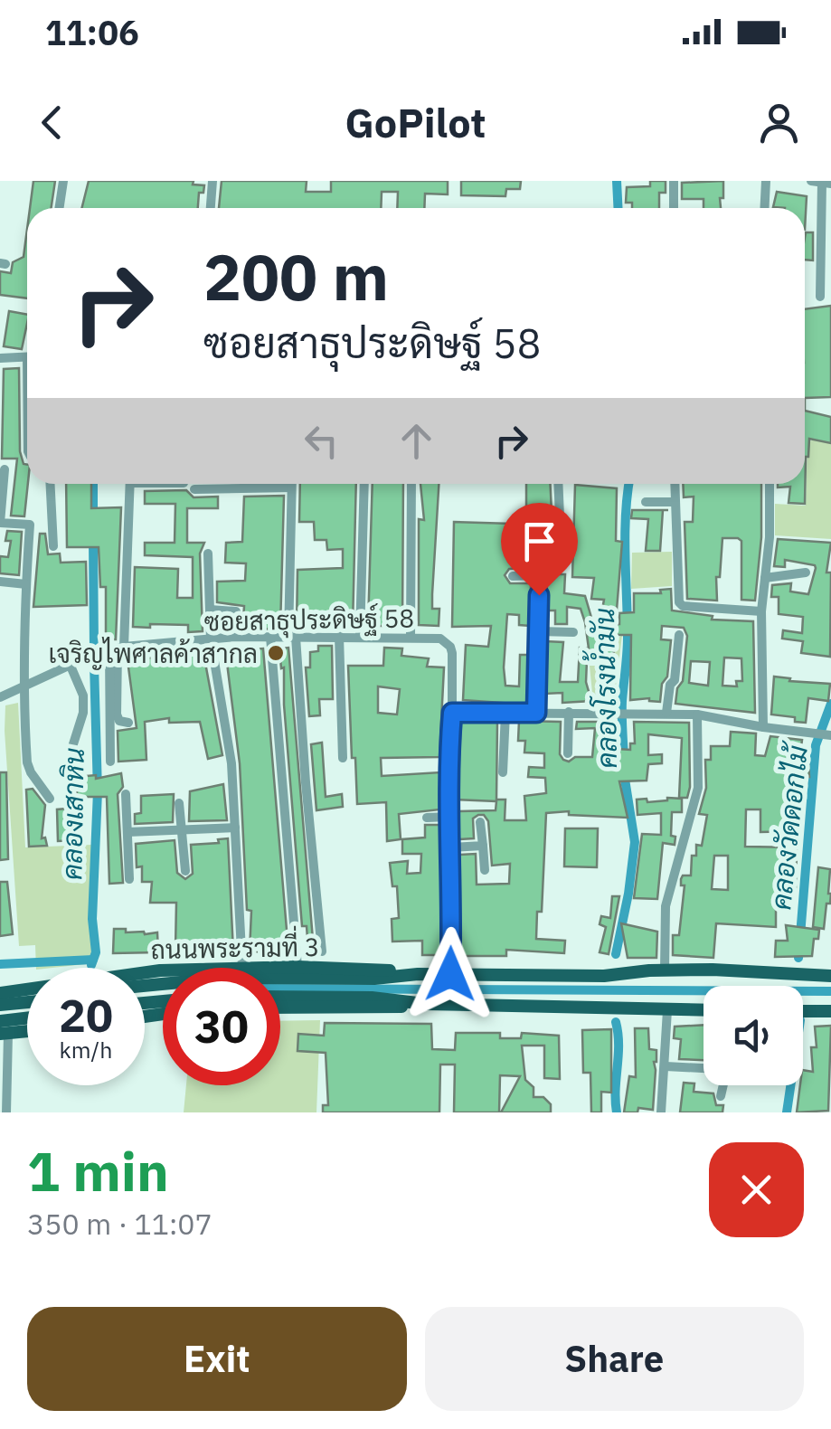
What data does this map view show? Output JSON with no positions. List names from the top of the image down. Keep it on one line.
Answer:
{"streets":{"main road":["ถนนพระรามที่ 3"],"street":["ซอยสาธุประดิษฐ์ 58"]},"water":["คลองโรงน้ำมัน","คลองเสาหิน","คลองวัดดอกไม้"],"places":["เจริญไพศาลค้าสากล"],"page":{"status":"11:06","header":"GoPilot","turn":["200 m","ซอยสาธุประดิษฐ์ 58"],"speed":"20 km/h","limit":"30","heading":["1 min","350 m · 11:07"],"buttons":["Exit","Share"]}}
